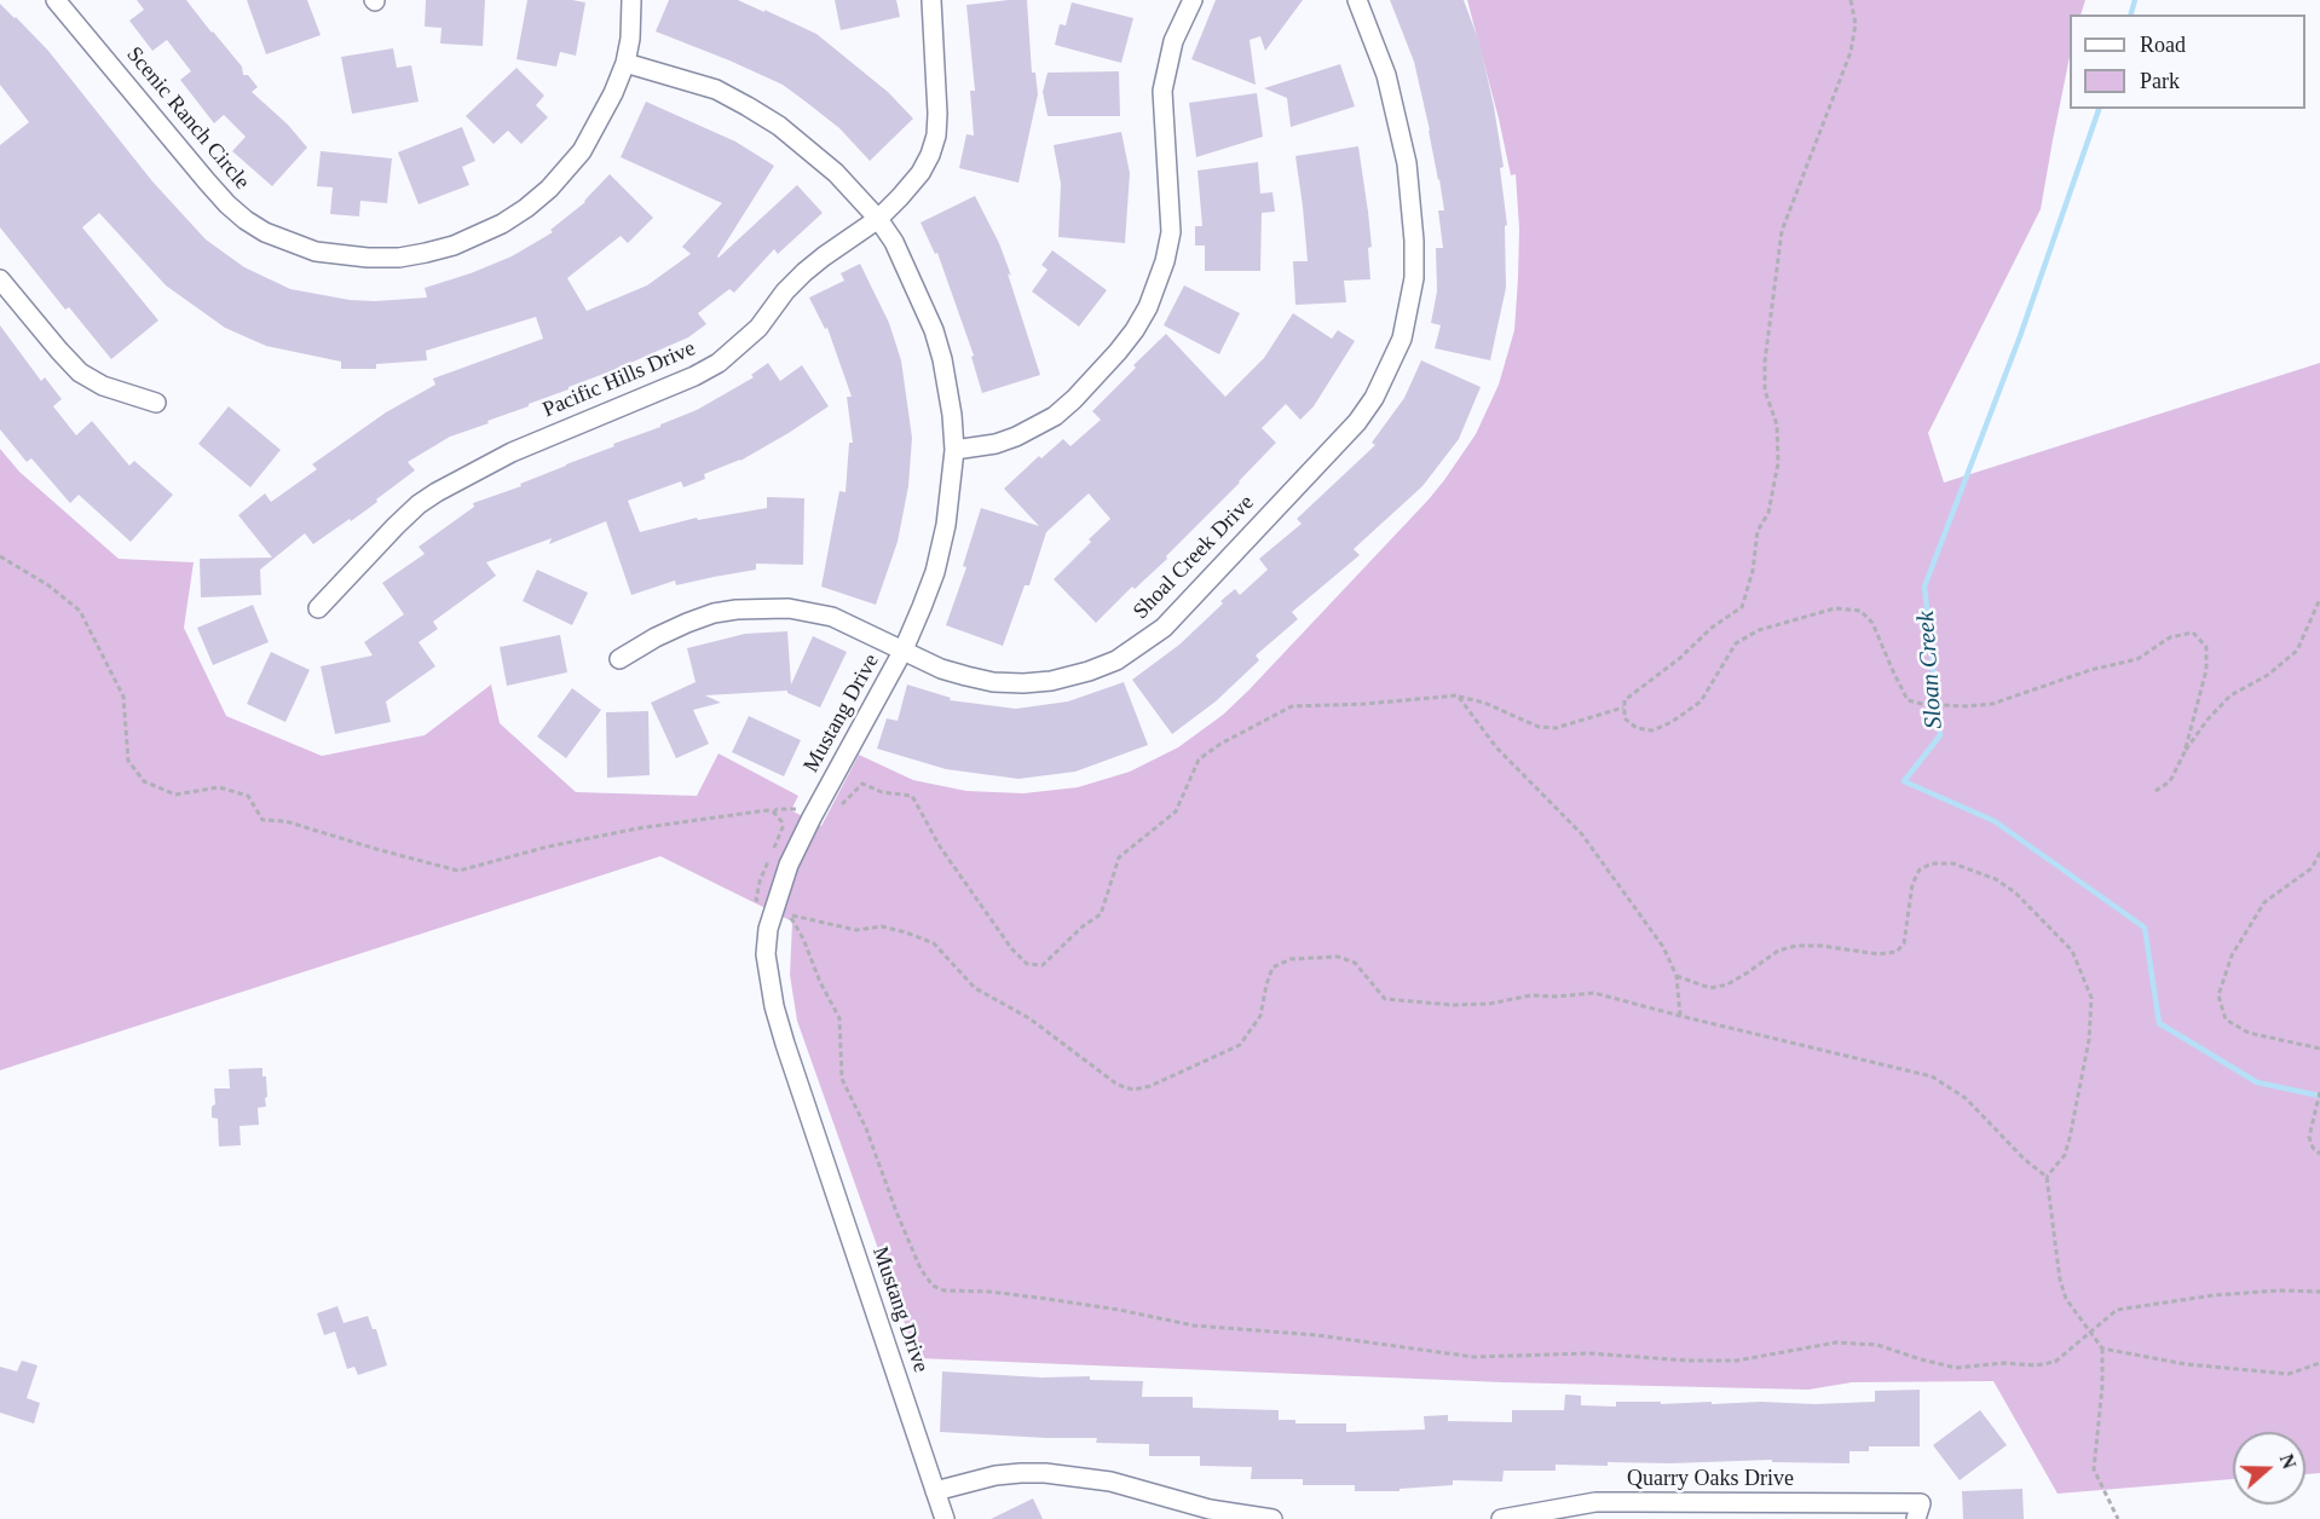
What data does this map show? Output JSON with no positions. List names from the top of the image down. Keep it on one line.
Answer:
{"streets":{"street":["Scenic Ranch Circle","Pacific Hills Drive","Shoal Creek Drive","Mustang Drive","Quarry Oaks Drive"]},"crossings":[["Scenic Ranch Circle","Mustang Drive"],["Pacific Hills Drive","Mustang Drive"],["Shoal Creek Drive","Mustang Drive"]],"water":["Sloan Creek"],"legend":["Road","Park"],"north":"right"}
